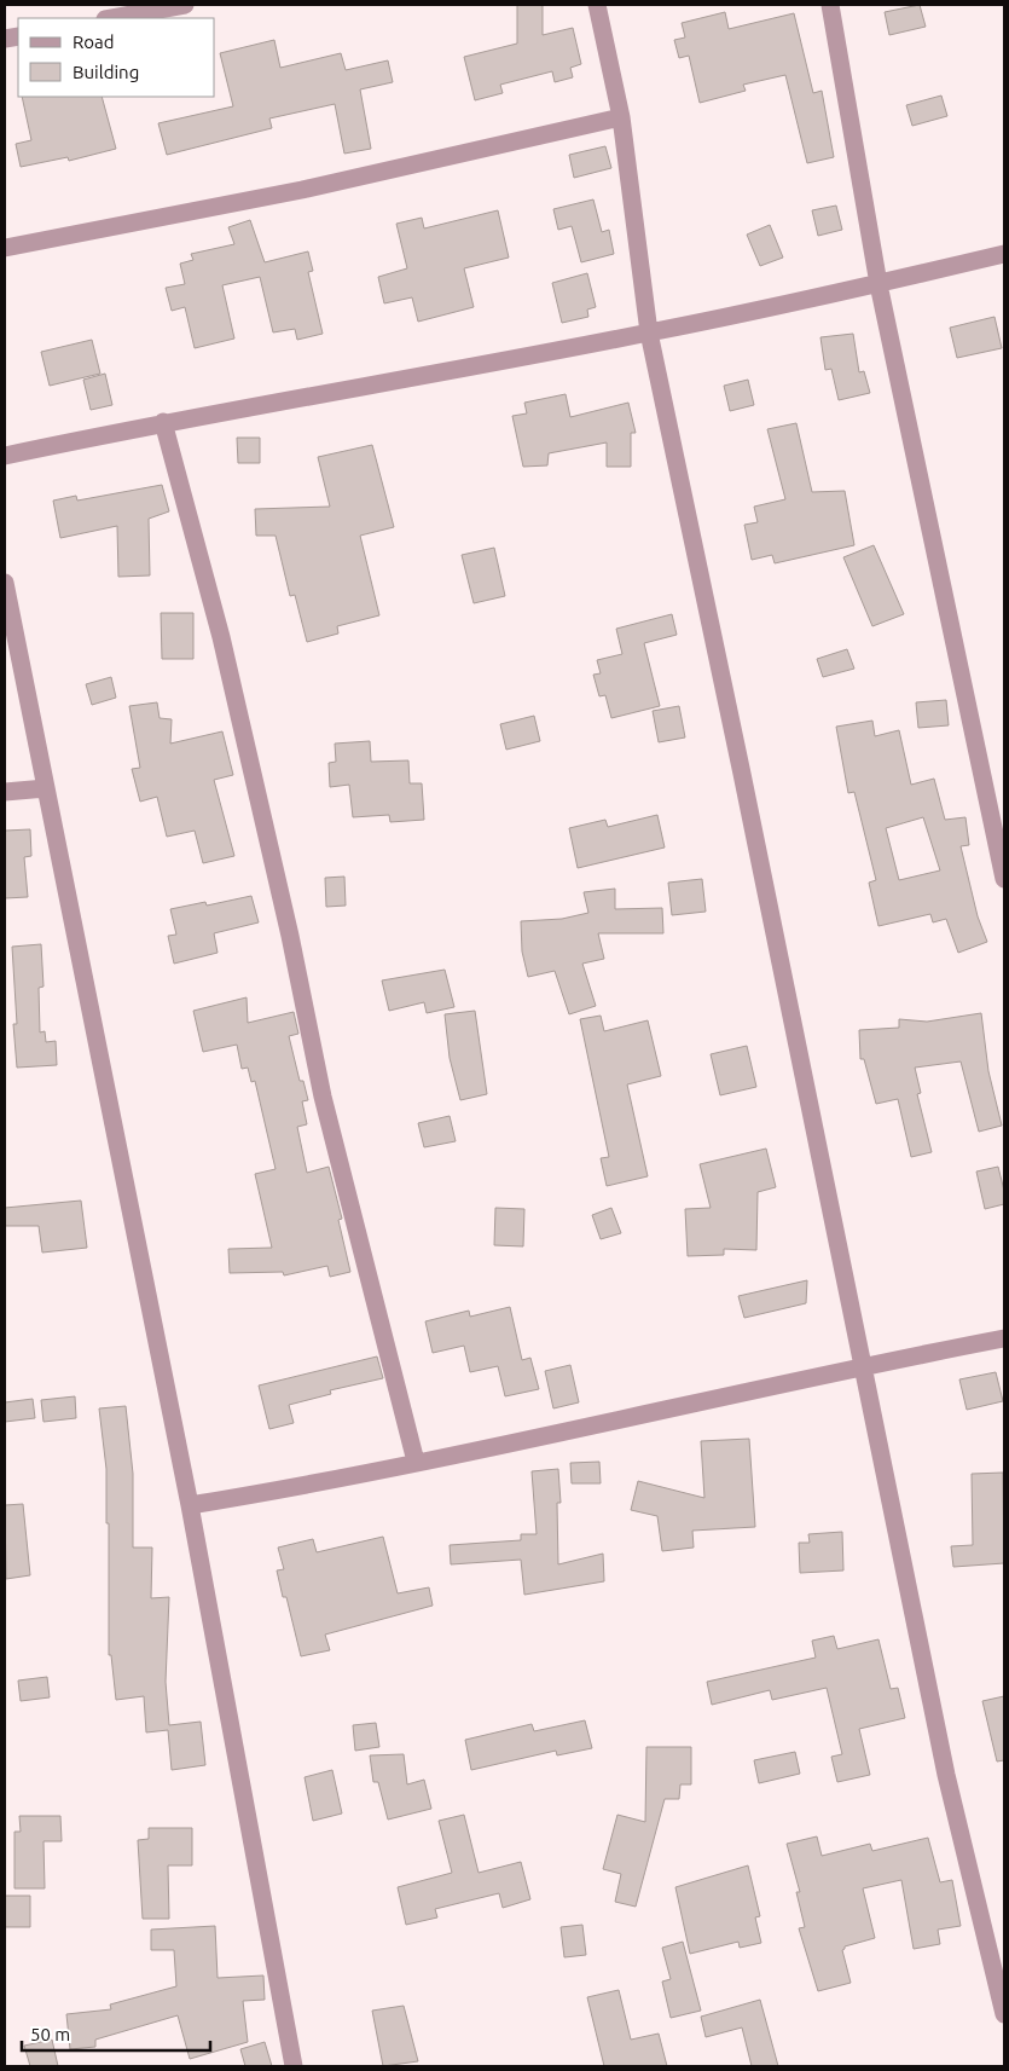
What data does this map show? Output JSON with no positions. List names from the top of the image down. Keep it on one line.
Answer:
{"legend":["Road","Building"],"scale_bar":"50 m"}
